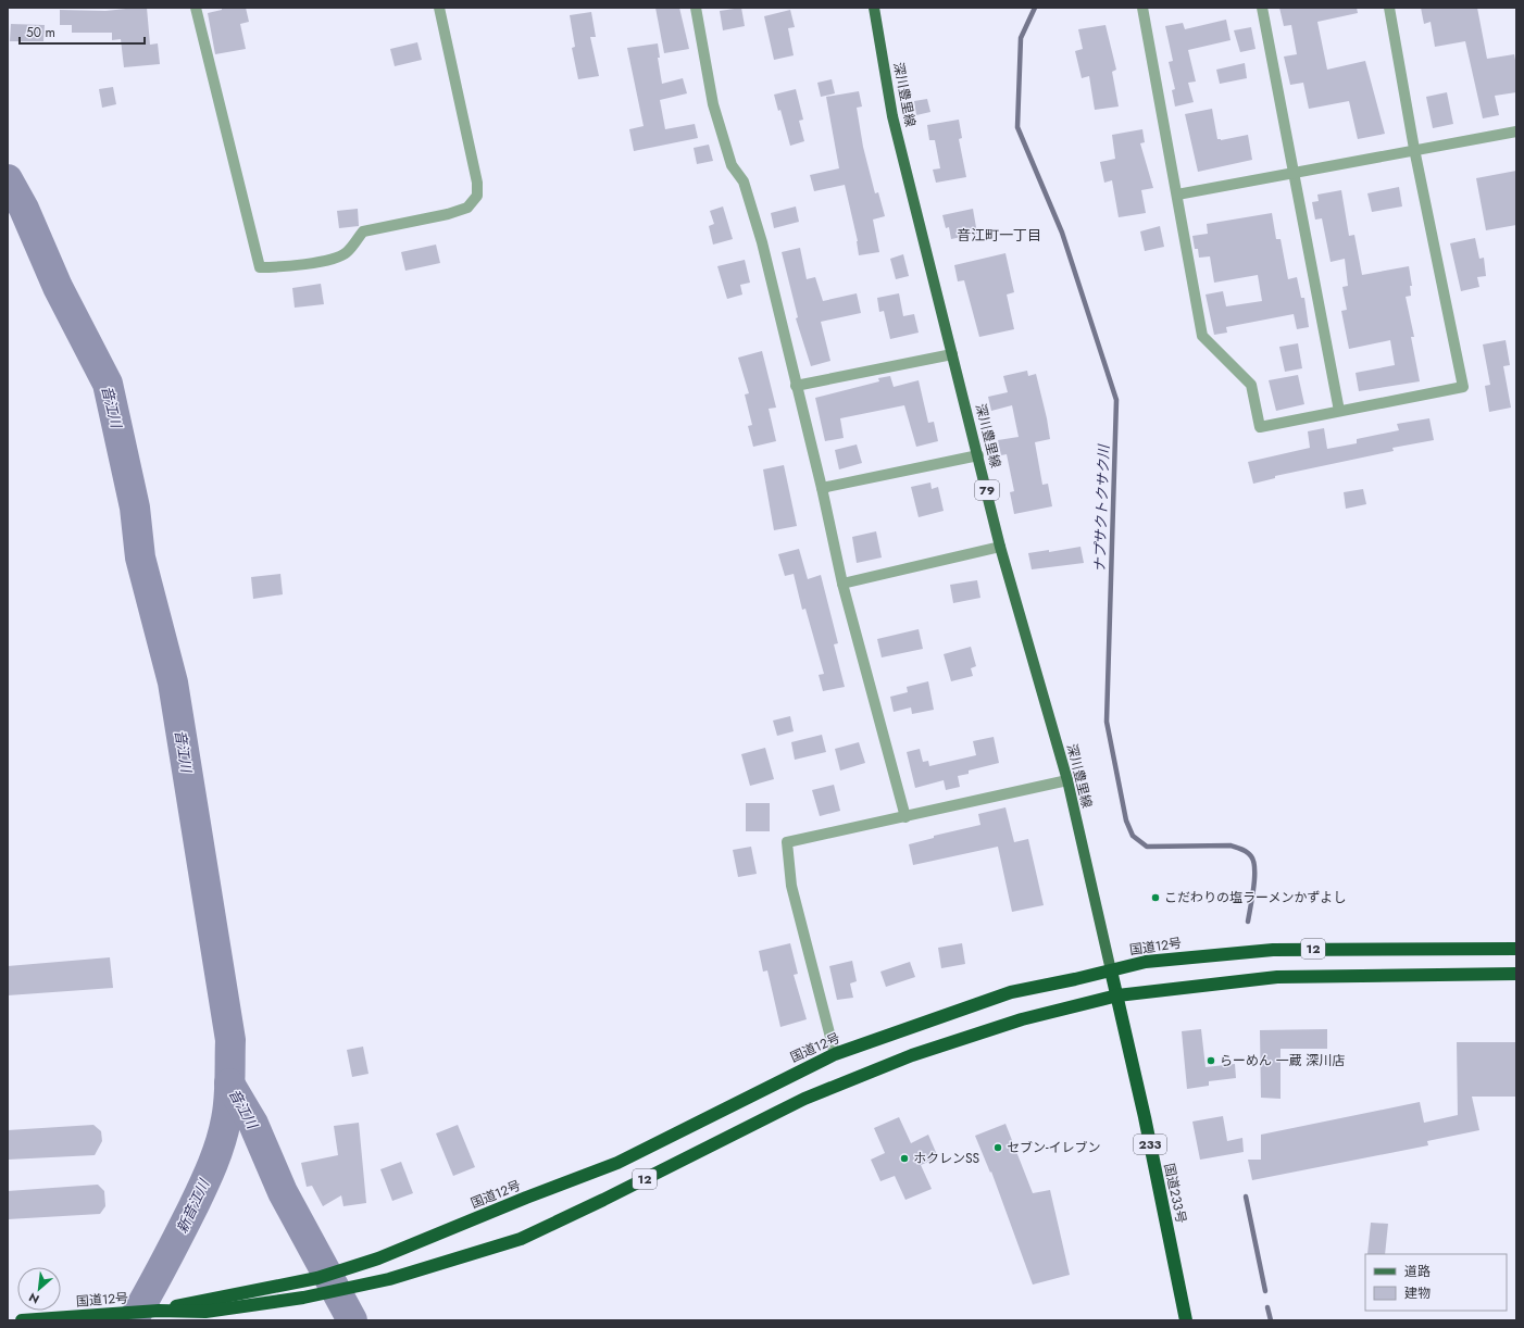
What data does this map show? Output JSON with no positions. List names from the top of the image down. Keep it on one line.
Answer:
{"streets":{"highway":["国道12号","12","233","国道233号"],"main road":["深川豊里線","79"]},"crossings":[["深川豊里線","国道12号"],["深川豊里線","国道233号"],["国道12号","国道233号"]],"districts":["音江町一丁目"],"water":["音江川","ナプサクトクサク川","新音江川"],"places":["こだわりの塩ラーメンかずよし","らーめん 一蔵 深川店","セブン-イレブン","ホクレンSS"],"legend":["道路","建物"],"scale_bar":"50 m","north":"bottom left"}
